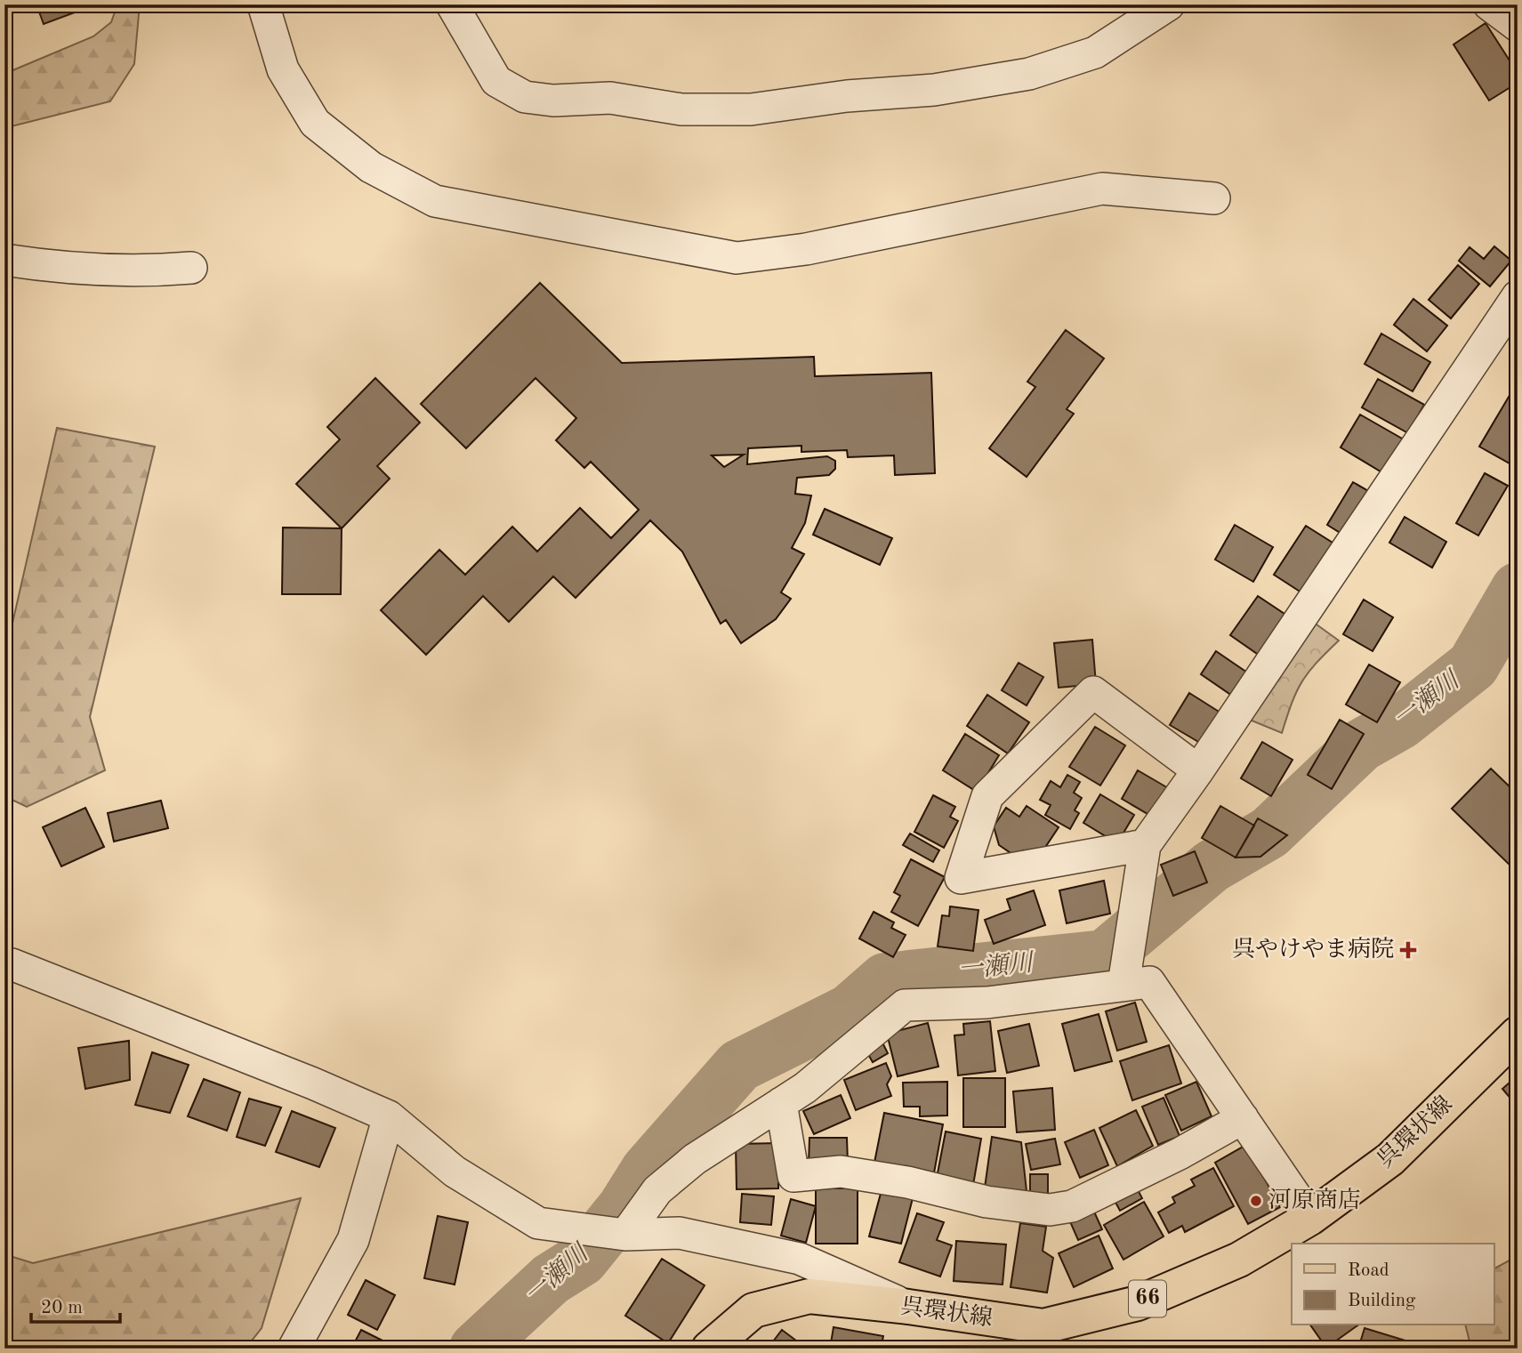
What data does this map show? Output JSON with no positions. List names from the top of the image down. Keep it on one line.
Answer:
{"streets":{"main road":["呉環状線","66"]},"water":["一瀬川"],"places":{"health":["呉やけやま病院"],"other":["河原商店"]},"legend":["Road","Building"],"scale_bar":"20 m"}
